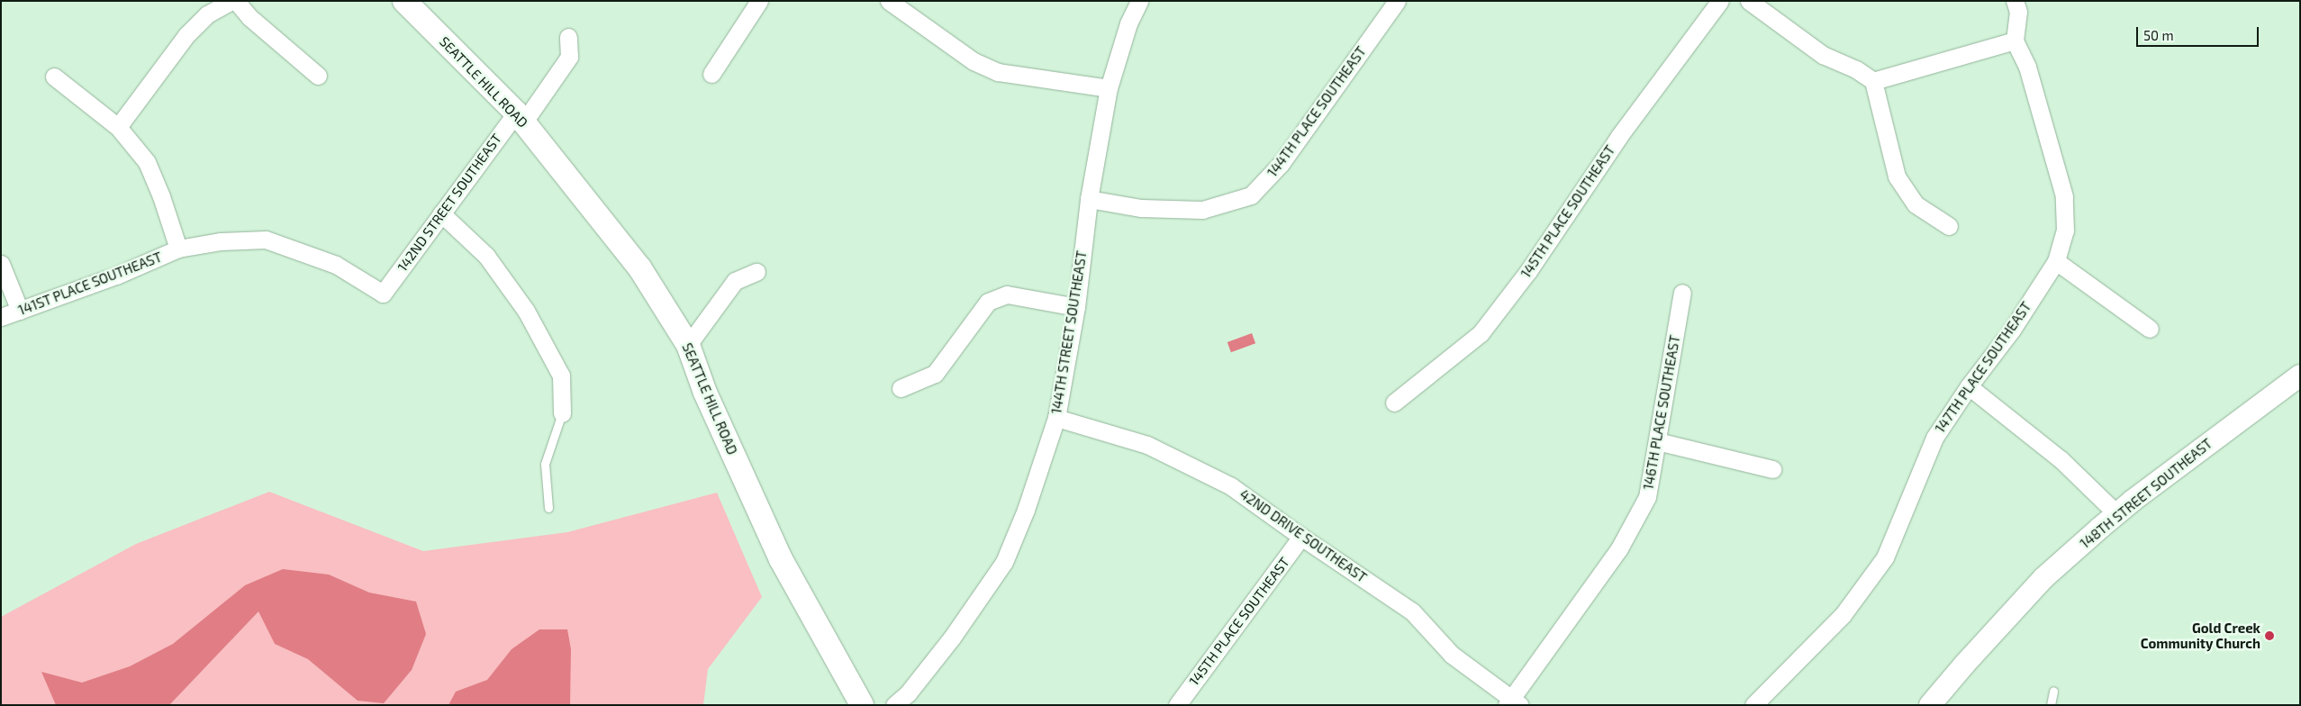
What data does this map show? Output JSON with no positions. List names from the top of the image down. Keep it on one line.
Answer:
{"streets":{"main road":["SEATTLE HILL ROAD"],"street":["144TH PLACE SOUTHEAST","142ND STREET SOUTHEAST","145TH PLACE SOUTHEAST","141ST PLACE SOUTHEAST","144TH STREET SOUTHEAST","147TH PLACE SOUTHEAST","146TH PLACE SOUTHEAST","148TH STREET SOUTHEAST","42ND DRIVE SOUTHEAST"]},"crossings":[["SEATTLE HILL ROAD","142ND STREET SOUTHEAST"],["144TH PLACE SOUTHEAST","144TH STREET SOUTHEAST"],["142ND STREET SOUTHEAST","141ST PLACE SOUTHEAST"],["145TH PLACE SOUTHEAST","42ND DRIVE SOUTHEAST"],["144TH STREET SOUTHEAST","42ND DRIVE SOUTHEAST"],["146TH PLACE SOUTHEAST","42ND DRIVE SOUTHEAST"]],"places":["Gold Creek Community Church"],"scale_bar":"50 m"}
